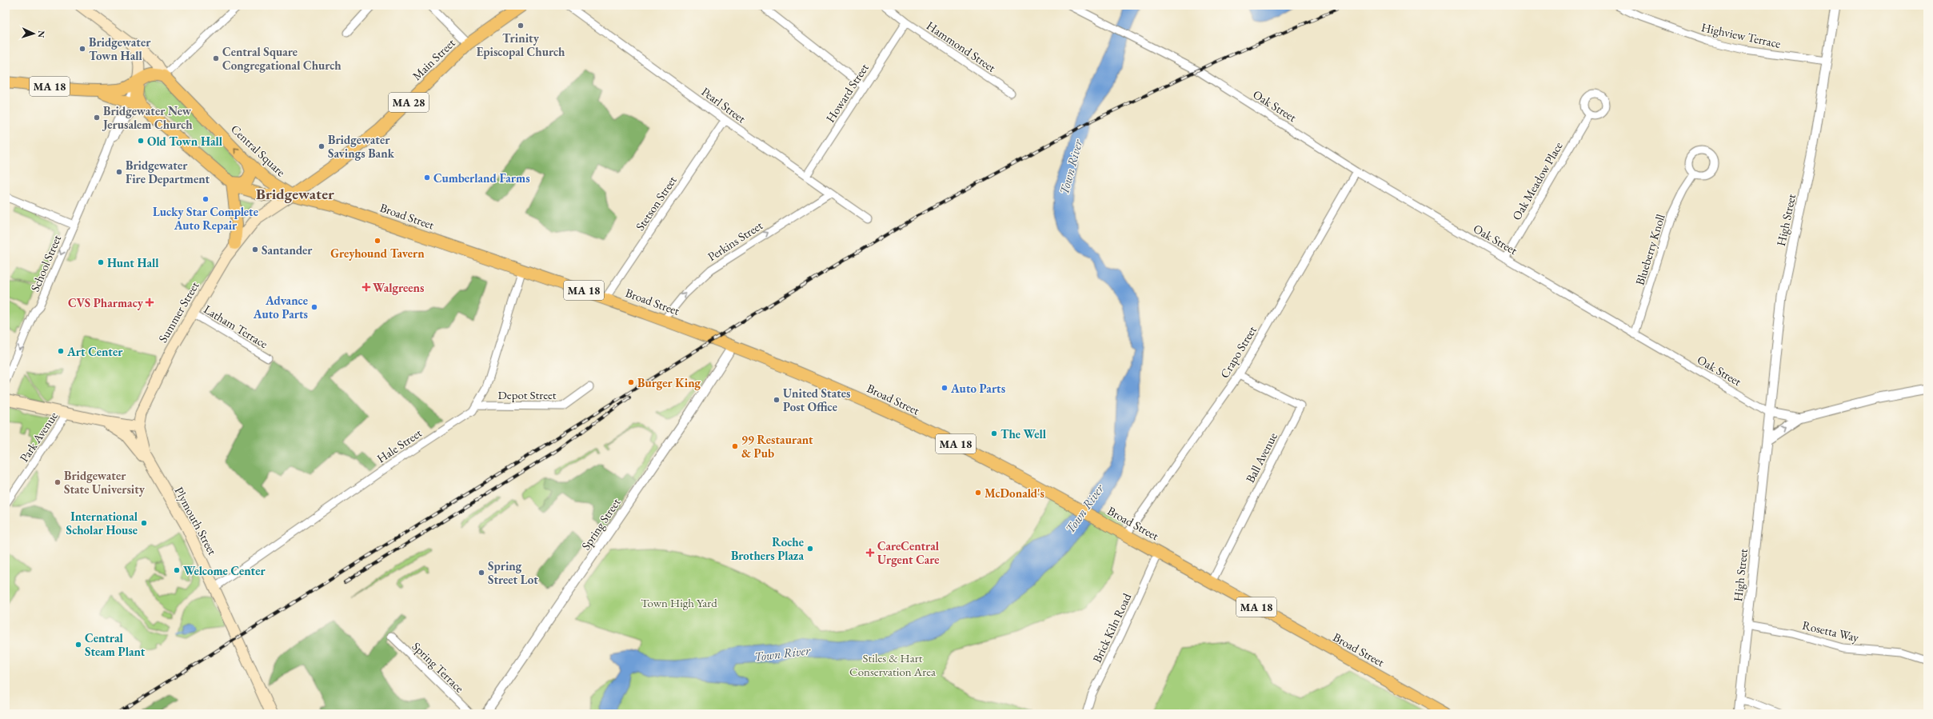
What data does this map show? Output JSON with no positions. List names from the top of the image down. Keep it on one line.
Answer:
{"streets":{"main road":["Main Street","MA 18","MA 28","Central Square","Broad Street","Summer Street","Plymouth Street"],"street":["Highview Terrace","Hammond Street","Howard Street","Pearl Street","Oak Street","Oak Meadow Place","Stetson Street","High Street","Perkins Street","Blueberry Knoll","School Street","Latham Terrace","Crapo Street","Depot Street","Park Avenue","Hale Street","Ball Avenue","Spring Street","Brick Kiln Road","Rosetta Way","Spring Terrace"]},"crossings":[["Highview Terrace","High Street"],["Hammond Street","Howard Street"],["Main Street","Central Square"],["Main Street","Broad Street"],["Main Street","Summer Street"],["MA 18","Central Square"],["MA 18","School Street"],["Howard Street","Pearl Street"],["Pearl Street","Stetson Street"],["Pearl Street","Perkins Street"],["Oak Street","Oak Meadow Place"],["Oak Street","High Street"],["Oak Street","Blueberry Knoll"],["Oak Street","Crapo Street"],["Central Square","Broad Street"],["Central Square","School Street"],["Central Square","Summer Street"],["Stetson Street","Broad Street"],["Broad Street","Perkins Street"],["Broad Street","Summer Street"],["Broad Street","Crapo Street"],["Broad Street","Hale Street"],["Broad Street","Ball Avenue"],["Broad Street","Spring Street"],["Broad Street","Brick Kiln Road"],["High Street","Rosetta Way"],["Summer Street","Latham Terrace"],["Summer Street","Plymouth Street"],["Crapo Street","Ball Avenue"],["Depot Street","Hale Street"],["Hale Street","Plymouth Street"]],"one_way":["Perkins Street","School Street"],"districts":["Bridgewater"],"water":["Town River"],"parks":["Town High Yard","Stiles & Hart Conservation Area"],"places":{"other":["Trinity Episcopal Church","Bridgewater Town Hall","Central Square Congregational Church","Bridgewater New Jerusalem Church","Old Town Hall","Bridgewater Savings Bank","Bridgewater Fire Department","Cumberland Farms","Lucky Star Complete Auto Repair","Greyhound Tavern","Santander","Hunt Hall","Advance Auto Parts","Art Center","Burger King","Auto Parts","United States Post Office","The Well","99 Restaurant & Pub","Bridgewater State University","McDonald's","International Scholar House","Roche Brothers Plaza","Welcome Center","Spring Street Lot","Central Steam Plant"],"health":["Walgreens","CVS Pharmacy","CareCentral Urgent Care"]},"north":"right"}
